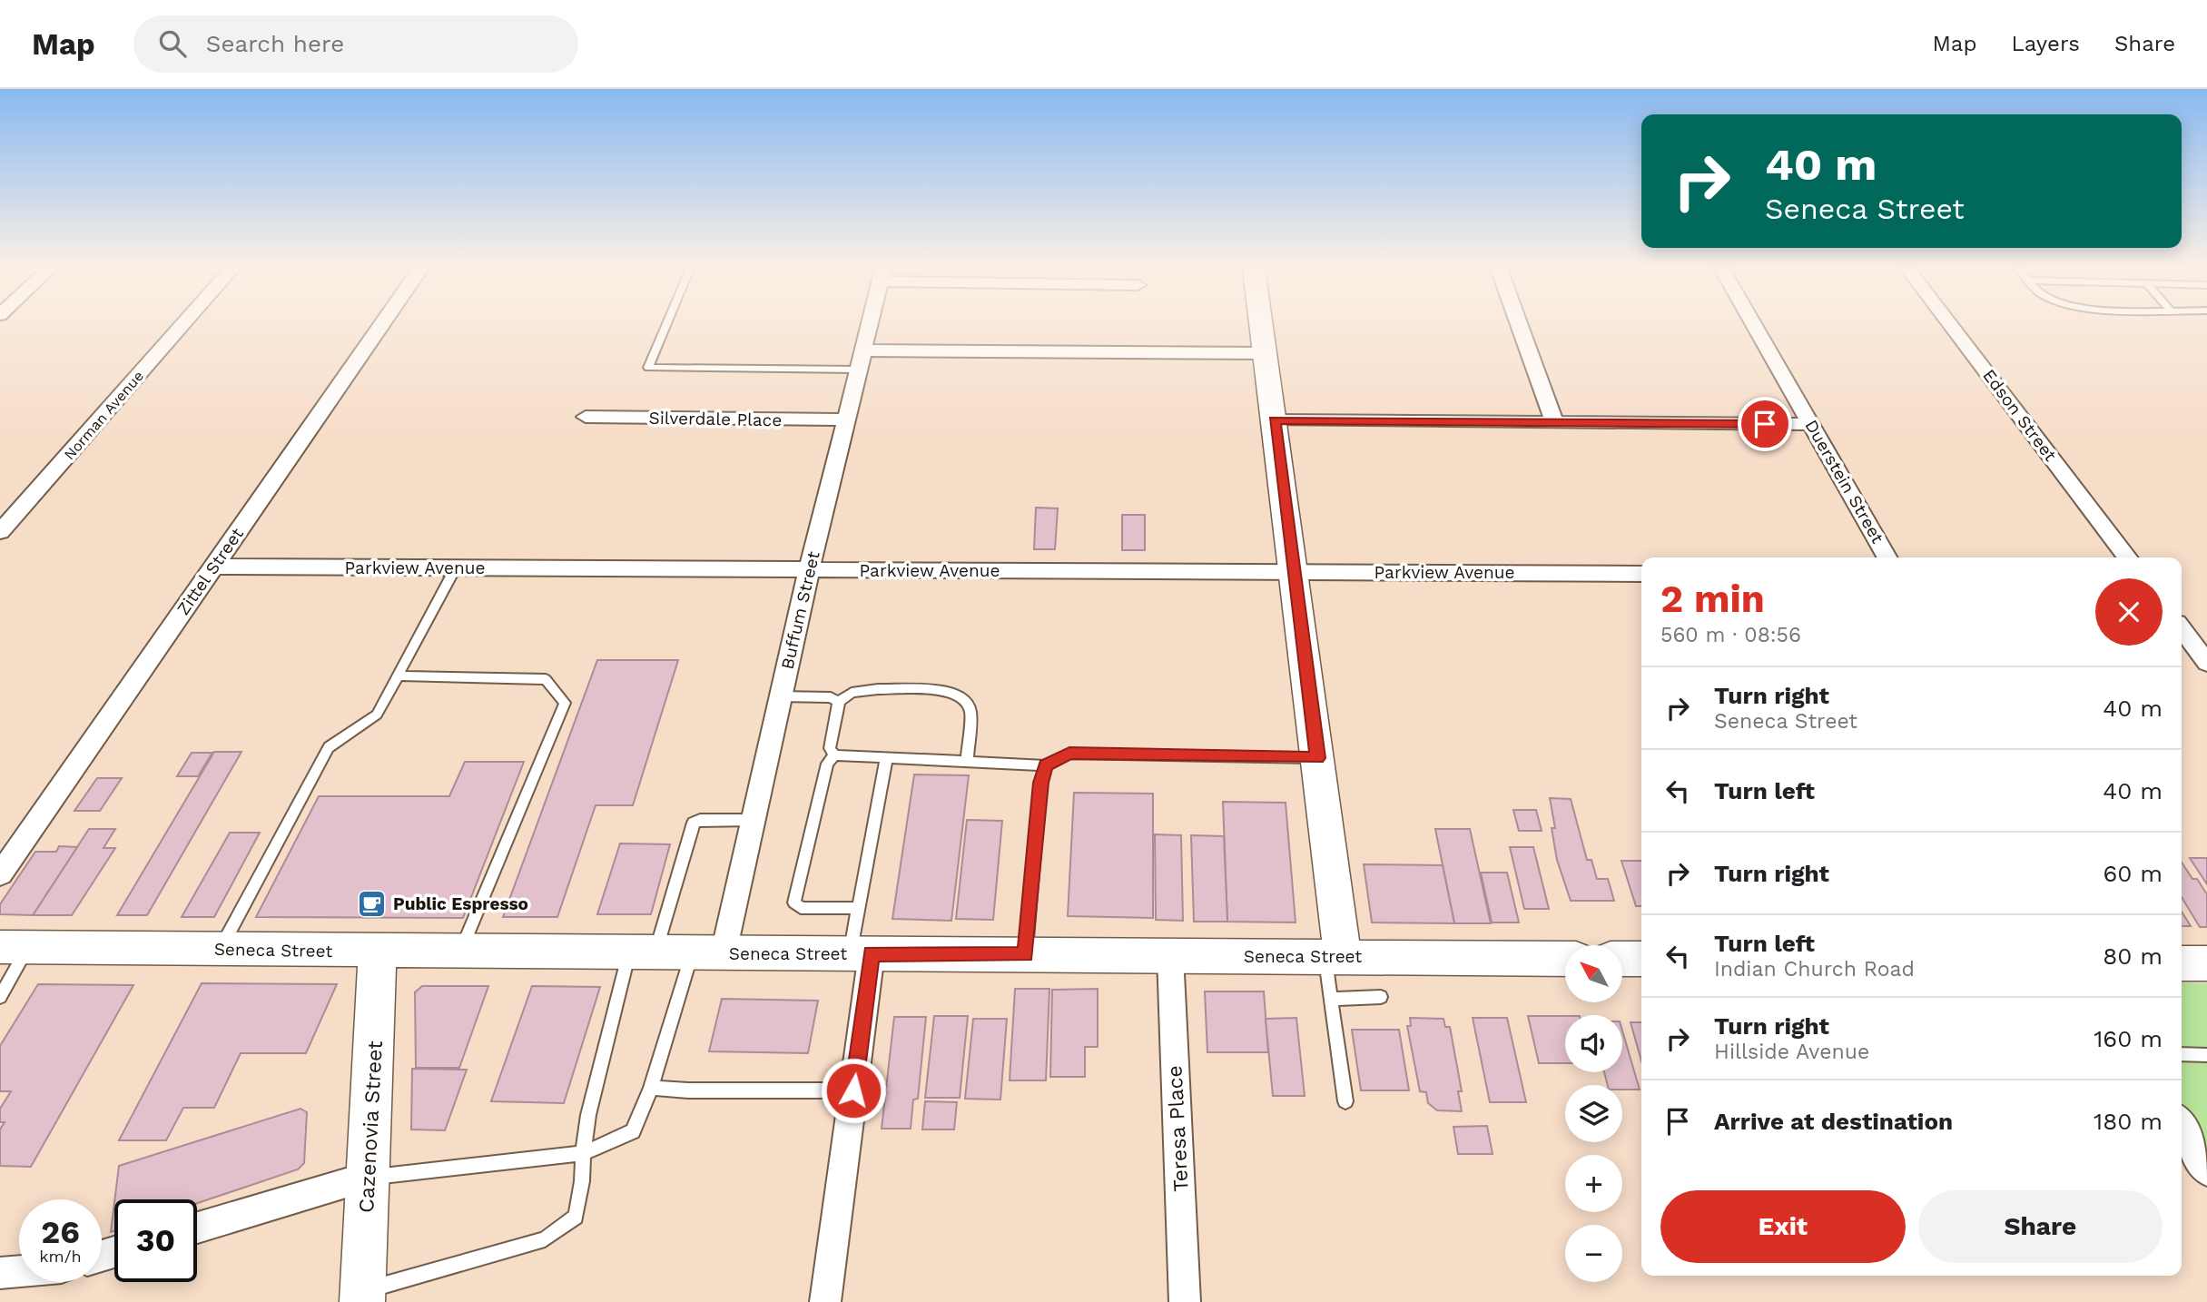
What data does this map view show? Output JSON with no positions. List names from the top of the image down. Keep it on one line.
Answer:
{"streets":{"street":["Norman Avenue","Edson Street","Silverdale Place","Duerstein Street","Parkview Avenue","Zittel Street","Buffum Street","Seneca Street","Cazenovia Street","Teresa Place"]},"crossings":[["Silverdale Place","Buffum Street"],["Parkview Avenue","Zittel Street"],["Parkview Avenue","Buffum Street"],["Buffum Street","Seneca Street"],["Seneca Street","Cazenovia Street"],["Seneca Street","Teresa Place"]],"places":{"cafe":["Public Espresso"]},"north":"top left","page":{"header":"Map","search":"Search here","nav":["Map","Layers","Share"],"turn":["40 m","Seneca Street"],"heading":["2 min","560 m · 08:56"],"list":[{"name":"Turn right","note":"Seneca Street","value":"40 m"},{"name":"Turn left","value":"40 m"},{"name":"Turn right","value":"60 m"},{"name":"Turn left","note":"Indian Church Road","value":"80 m"},{"name":"Turn right","note":"Hillside Avenue","value":"160 m"},{"name":"Arrive at destination","value":"180 m"}],"map_buttons":["+","−"],"buttons":["Exit","Share"],"speed":"26 km/h","limit":"30"}}
